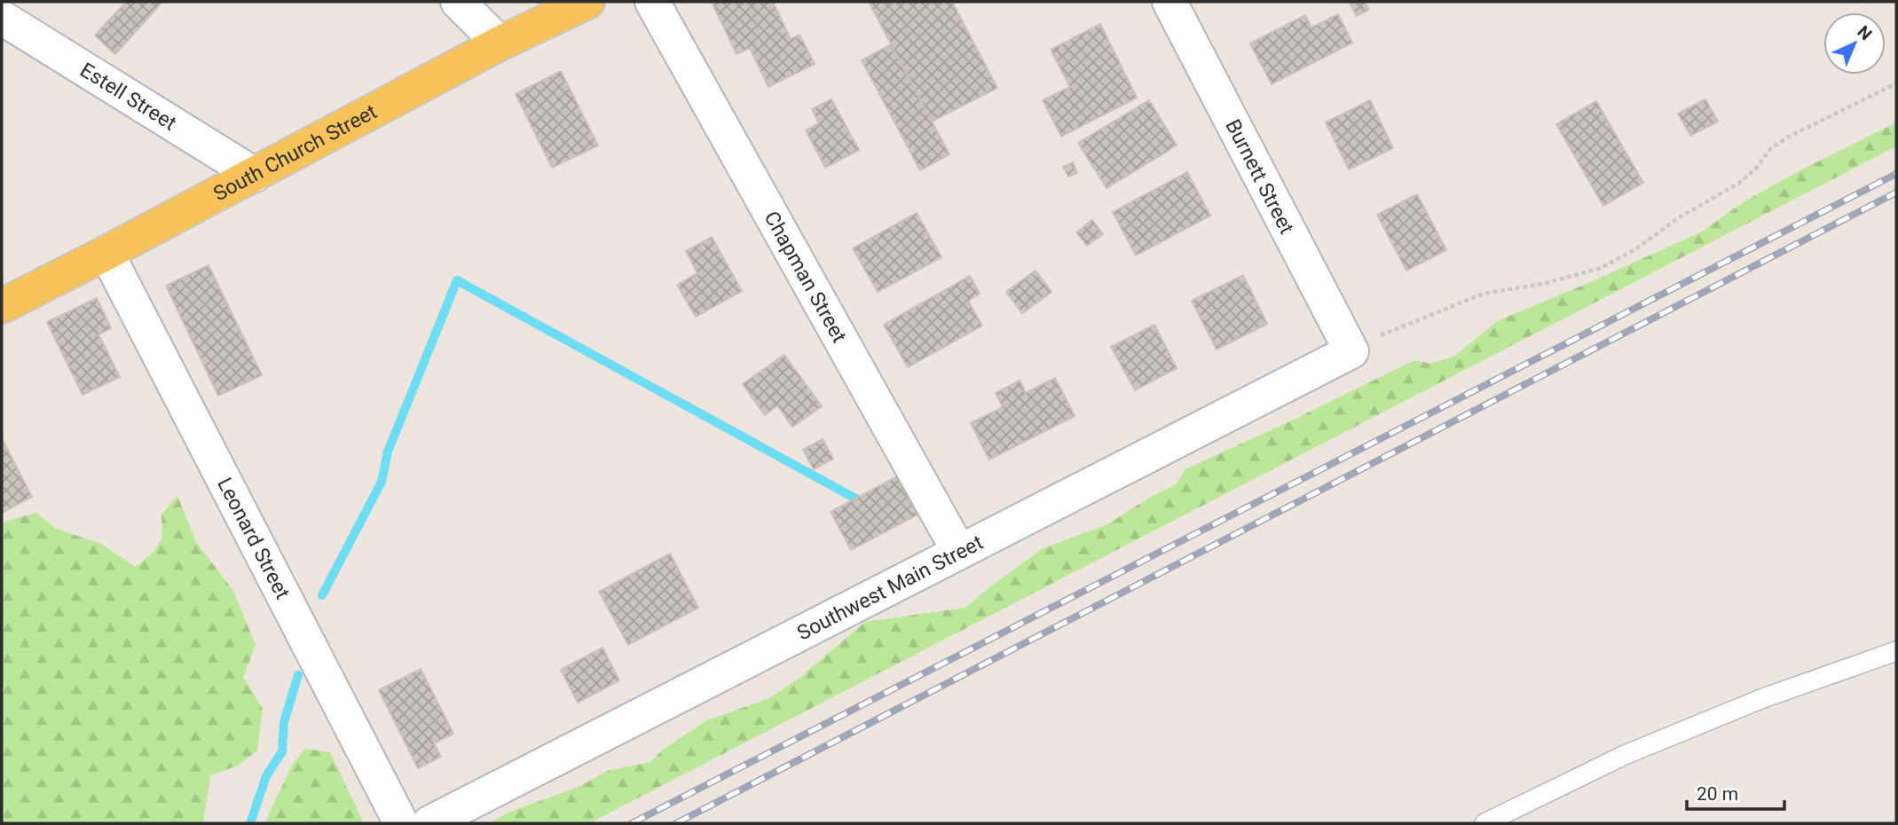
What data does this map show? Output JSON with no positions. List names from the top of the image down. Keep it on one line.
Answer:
{"streets":{"main road":["South Church Street"],"street":["Estell Street","Burnett Street","Chapman Street","Leonard Street","Southwest Main Street"]},"crossings":[["Estell Street","South Church Street"],["South Church Street","Leonard Street"],["Burnett Street","Southwest Main Street"],["Chapman Street","Southwest Main Street"]],"scale_bar":"20 m","north":"top right"}
